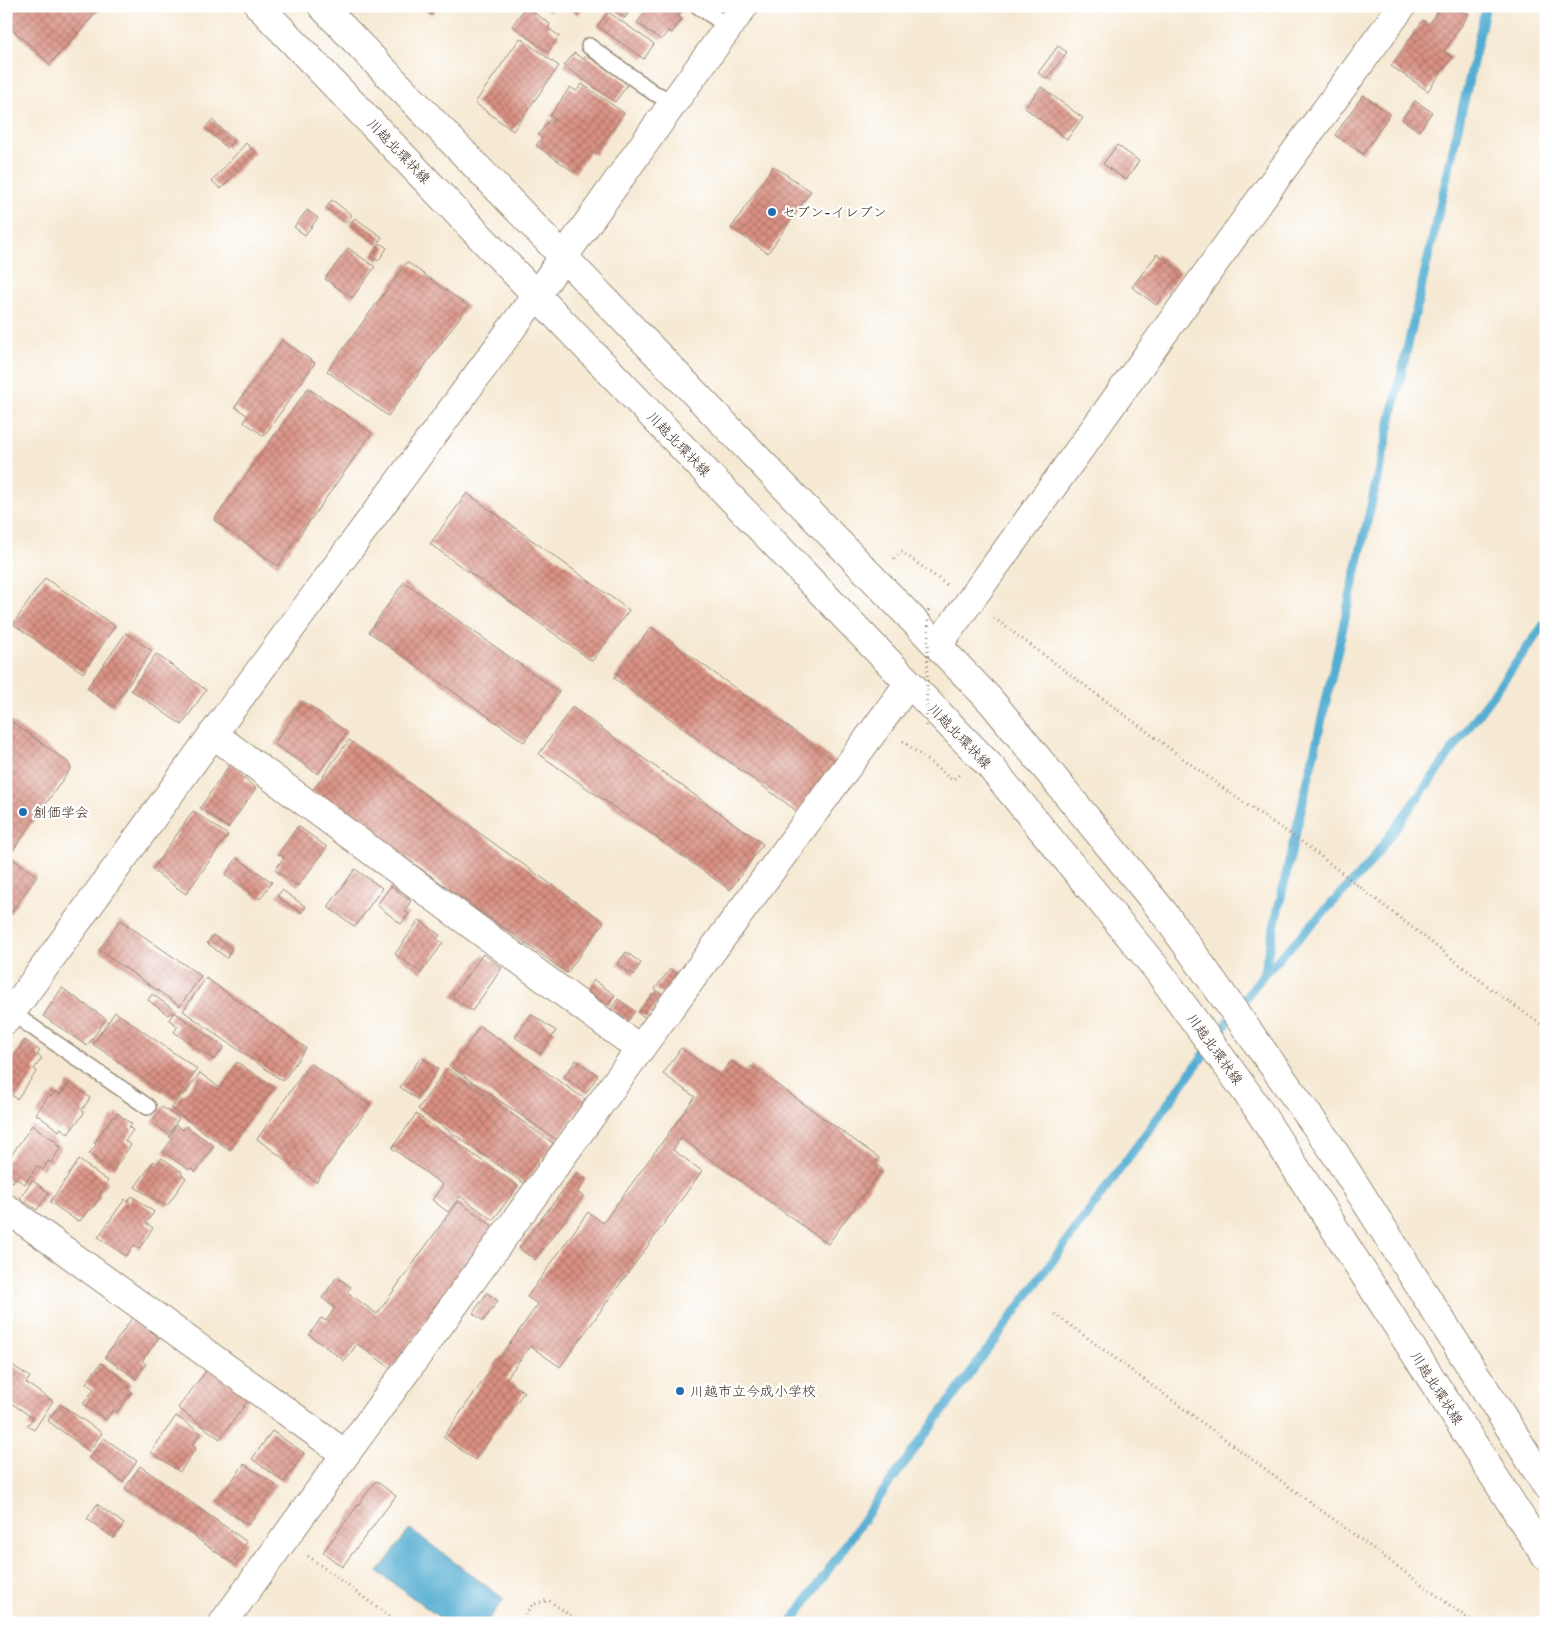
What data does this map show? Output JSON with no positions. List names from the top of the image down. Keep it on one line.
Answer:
{"streets":{"street":["川越北環状線"]},"places":["セブン-イレブン","創価学会","川越市立今成小学校"]}
